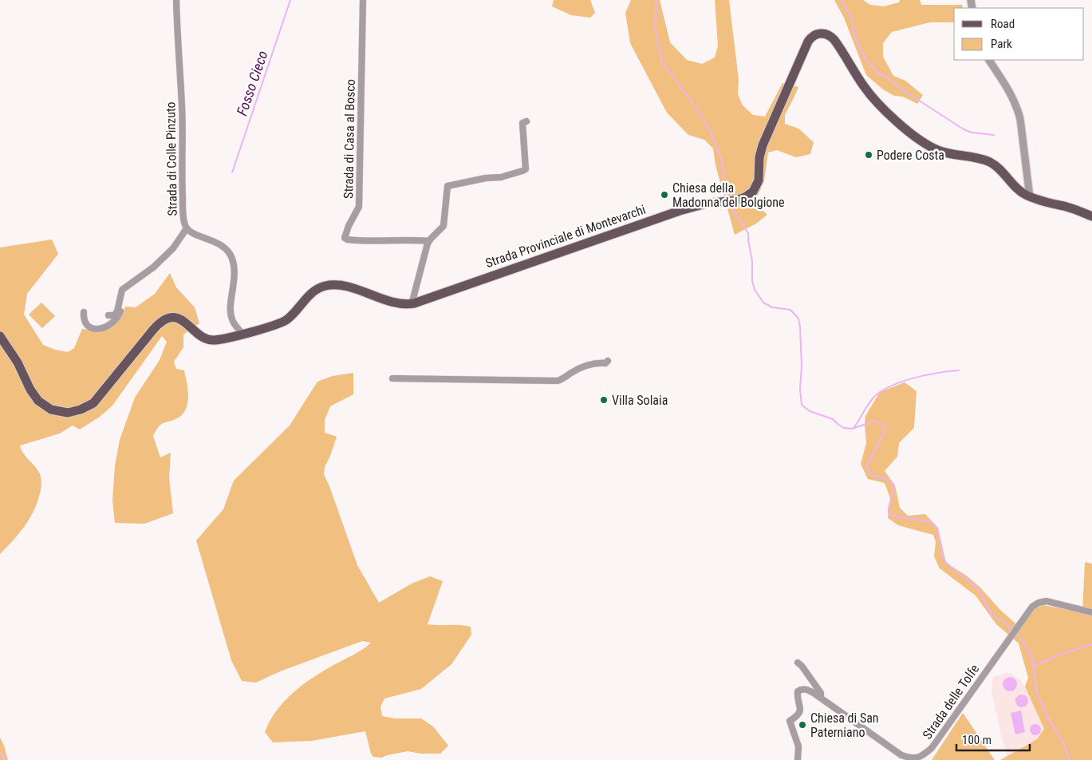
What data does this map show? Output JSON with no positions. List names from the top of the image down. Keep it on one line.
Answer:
{"streets":{"main road":["Strada Provinciale di Montevarchi"],"street":["Strada di Casa al Bosco","Strada di Colle Pinzuto","Strada delle Tolfe"]},"crossings":[["Strada di Colle Pinzuto","Strada Provinciale di Montevarchi"]],"water":["Fosso Cieco"],"places":["Podere Costa","Chiesa della Madonna del Bolgione","Villa Solaia","Chiesa di San Paterniano"],"legend":["Road","Park"],"scale_bar":"100 m"}
